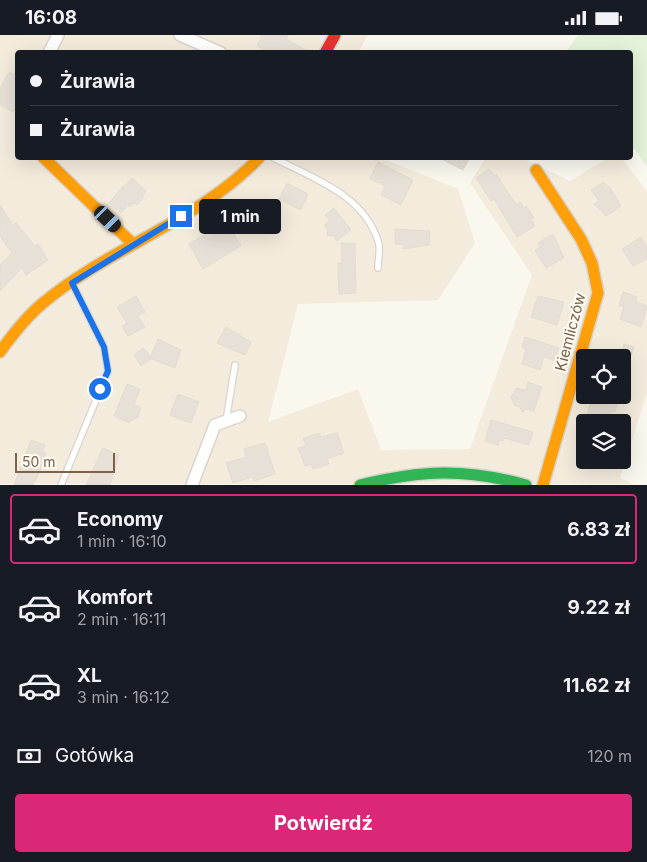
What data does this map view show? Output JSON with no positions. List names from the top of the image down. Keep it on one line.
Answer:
{"streets":{"street":["Kiemliczów"]},"scale_bar":"50 m","page":{"status":"16:08","banner":["Żurawia","Żurawia"],"bubble":"1 min","scale":"50 m","list":[{"name":"Economy","note":"1 min · 16:10","value":"6.83 zł"},{"name":"Komfort","note":"2 min · 16:11","value":"9.22 zł"},{"name":"XL","note":"3 min · 16:12","value":"11.62 zł"}],"pay":["Gotówka","120 m"],"buttons":"Potwierdź"}}
